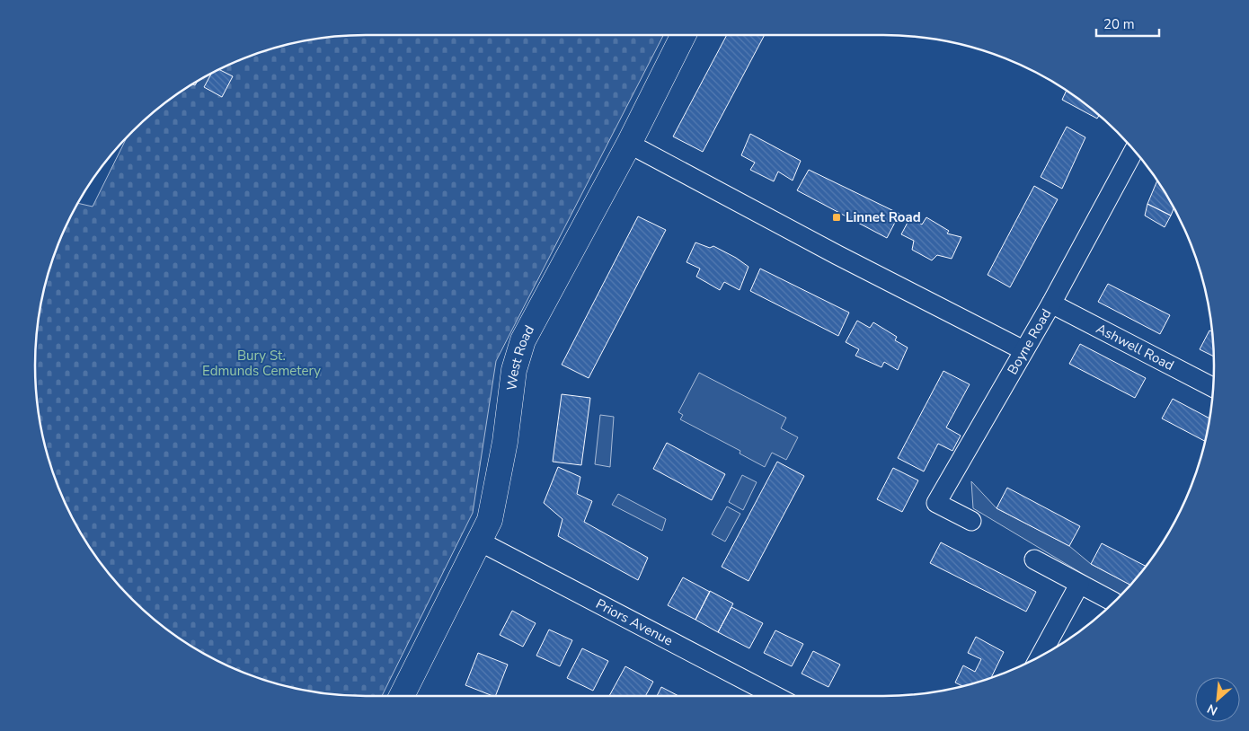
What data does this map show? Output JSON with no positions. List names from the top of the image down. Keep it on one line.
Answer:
{"streets":{"street":["Boyne Road","Ashwell Road","West Road","Priors Avenue"]},"crossings":[["Boyne Road","Ashwell Road"],["West Road","Priors Avenue"]],"parks":["Bury St. Edmunds Cemetery"],"places":{"transit":["Linnet Road"]},"scale_bar":"20 m","north":"bottom left"}
